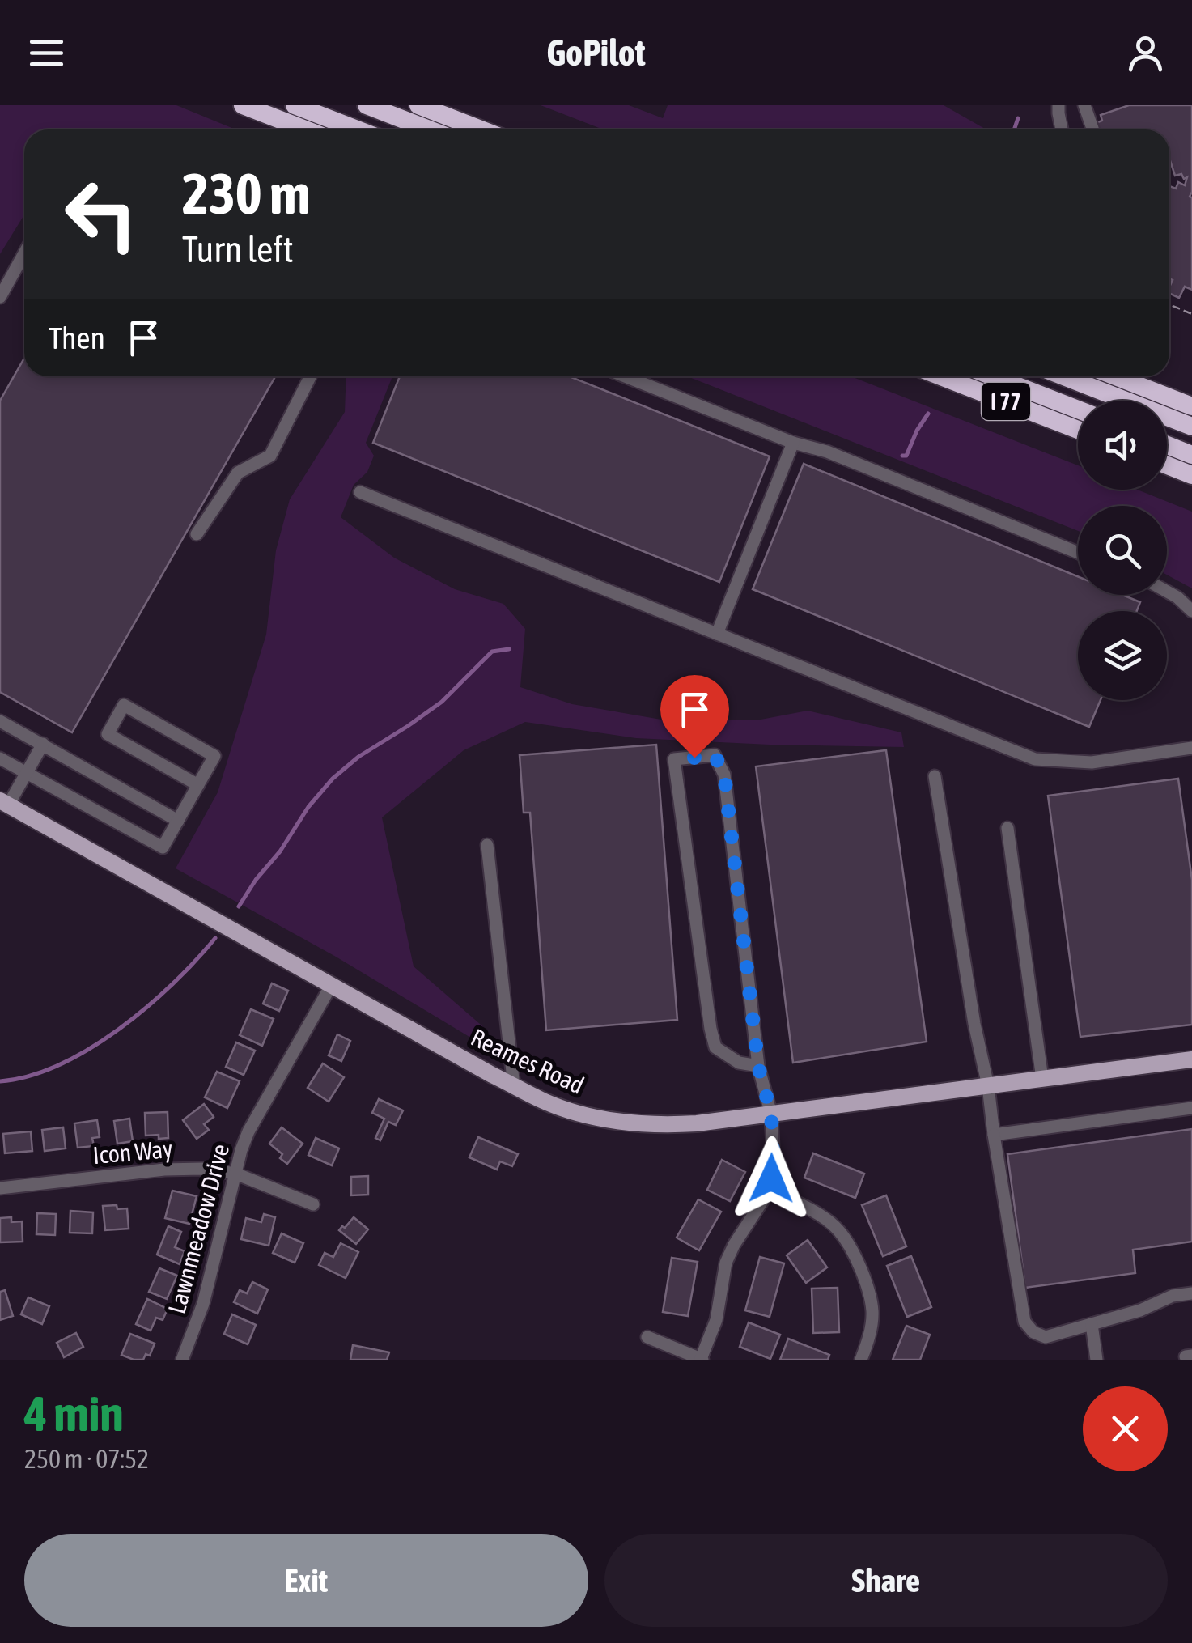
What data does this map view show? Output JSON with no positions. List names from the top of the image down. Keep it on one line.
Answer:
{"streets":{"highway":["I 77"],"main road":["Reames Road"],"street":["Icon Way","Lawnmeadow Drive"]},"crossings":[["Reames Road","Lawnmeadow Drive"],["Icon Way","Lawnmeadow Drive"]],"page":{"header":"GoPilot","turn":["230 m","Turn left"],"then":"Then","heading":["4 min","250 m · 07:52"],"buttons":["Exit","Share"]}}
